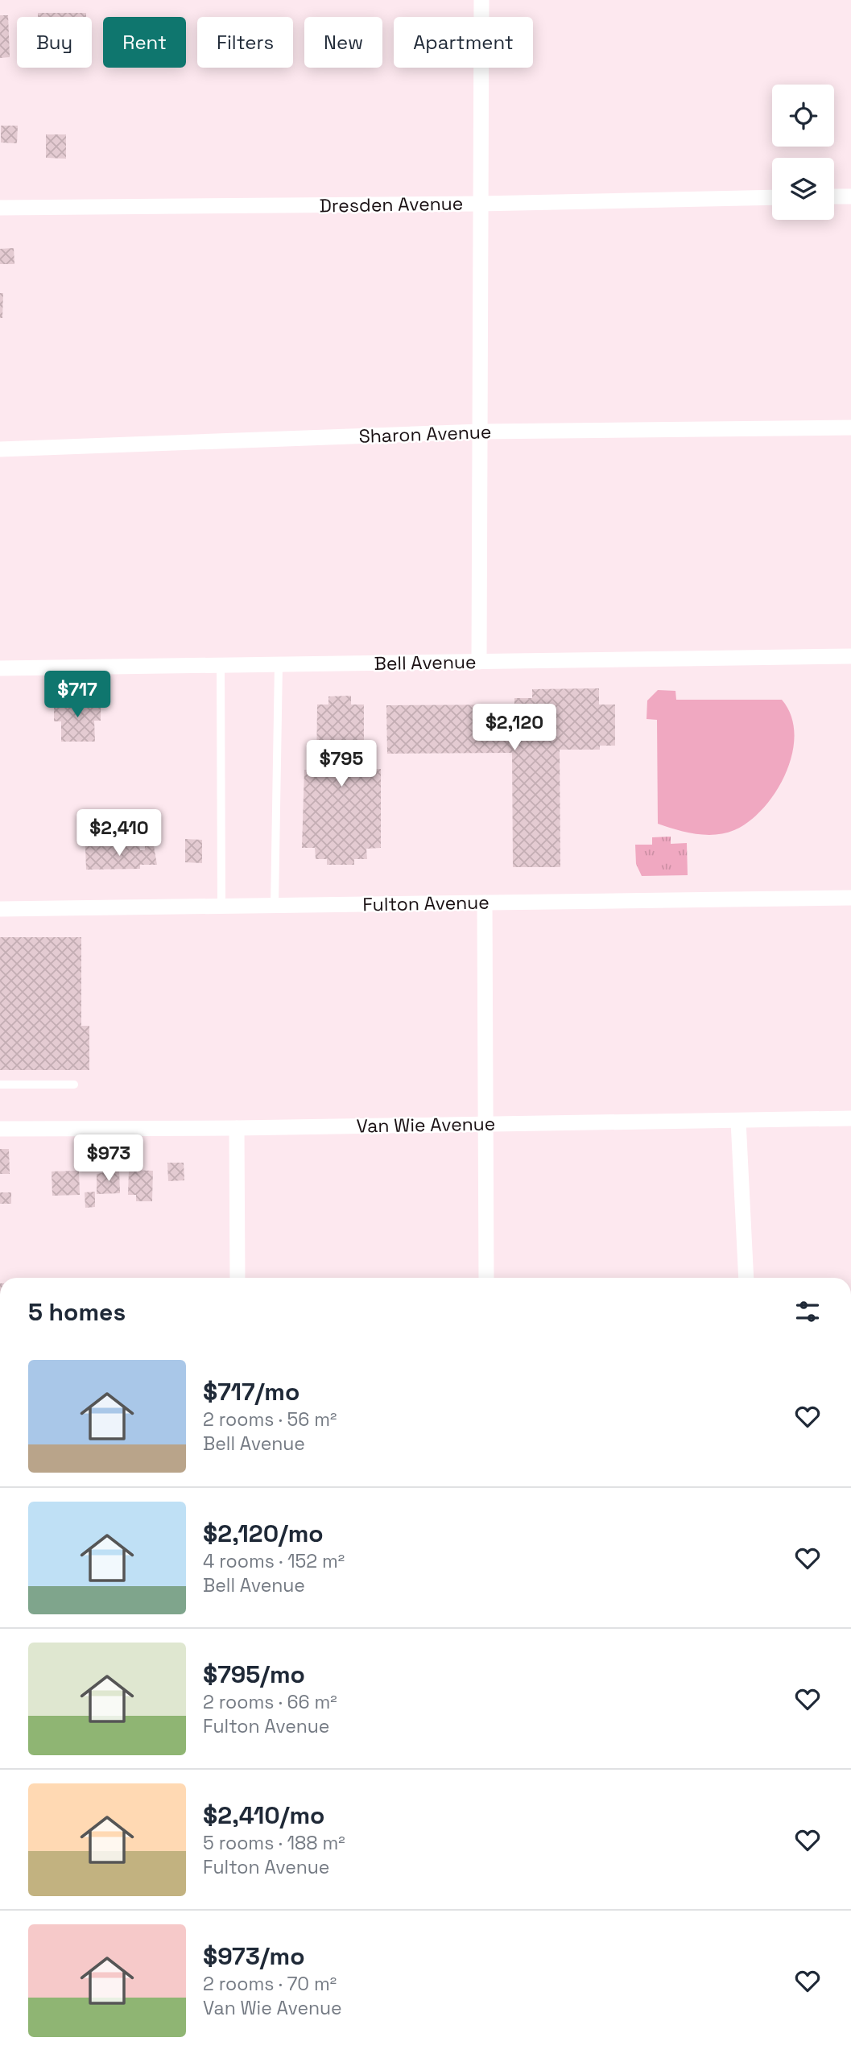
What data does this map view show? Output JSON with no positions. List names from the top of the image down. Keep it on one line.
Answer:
{"streets":{"street":["Dresden Avenue","Sharon Avenue","Bell Avenue","Fulton Avenue","Van Wie Avenue"]},"page":{"chip":["Buy","Rent","Filters","New","Apartment"],"price":["$717","$2,120","$795","$2,410","$973"],"heading":"5 homes","list":[{"name":"$717/mo","note":"2 rooms · 56 m² · Bell Avenue"},{"name":"$2,120/mo","note":"4 rooms · 152 m² · Bell Avenue"},{"name":"$795/mo","note":"2 rooms · 66 m² · Fulton Avenue"},{"name":"$2,410/mo","note":"5 rooms · 188 m² · Fulton Avenue"},{"name":"$973/mo","note":"2 rooms · 70 m² · Van Wie Avenue"}]}}
